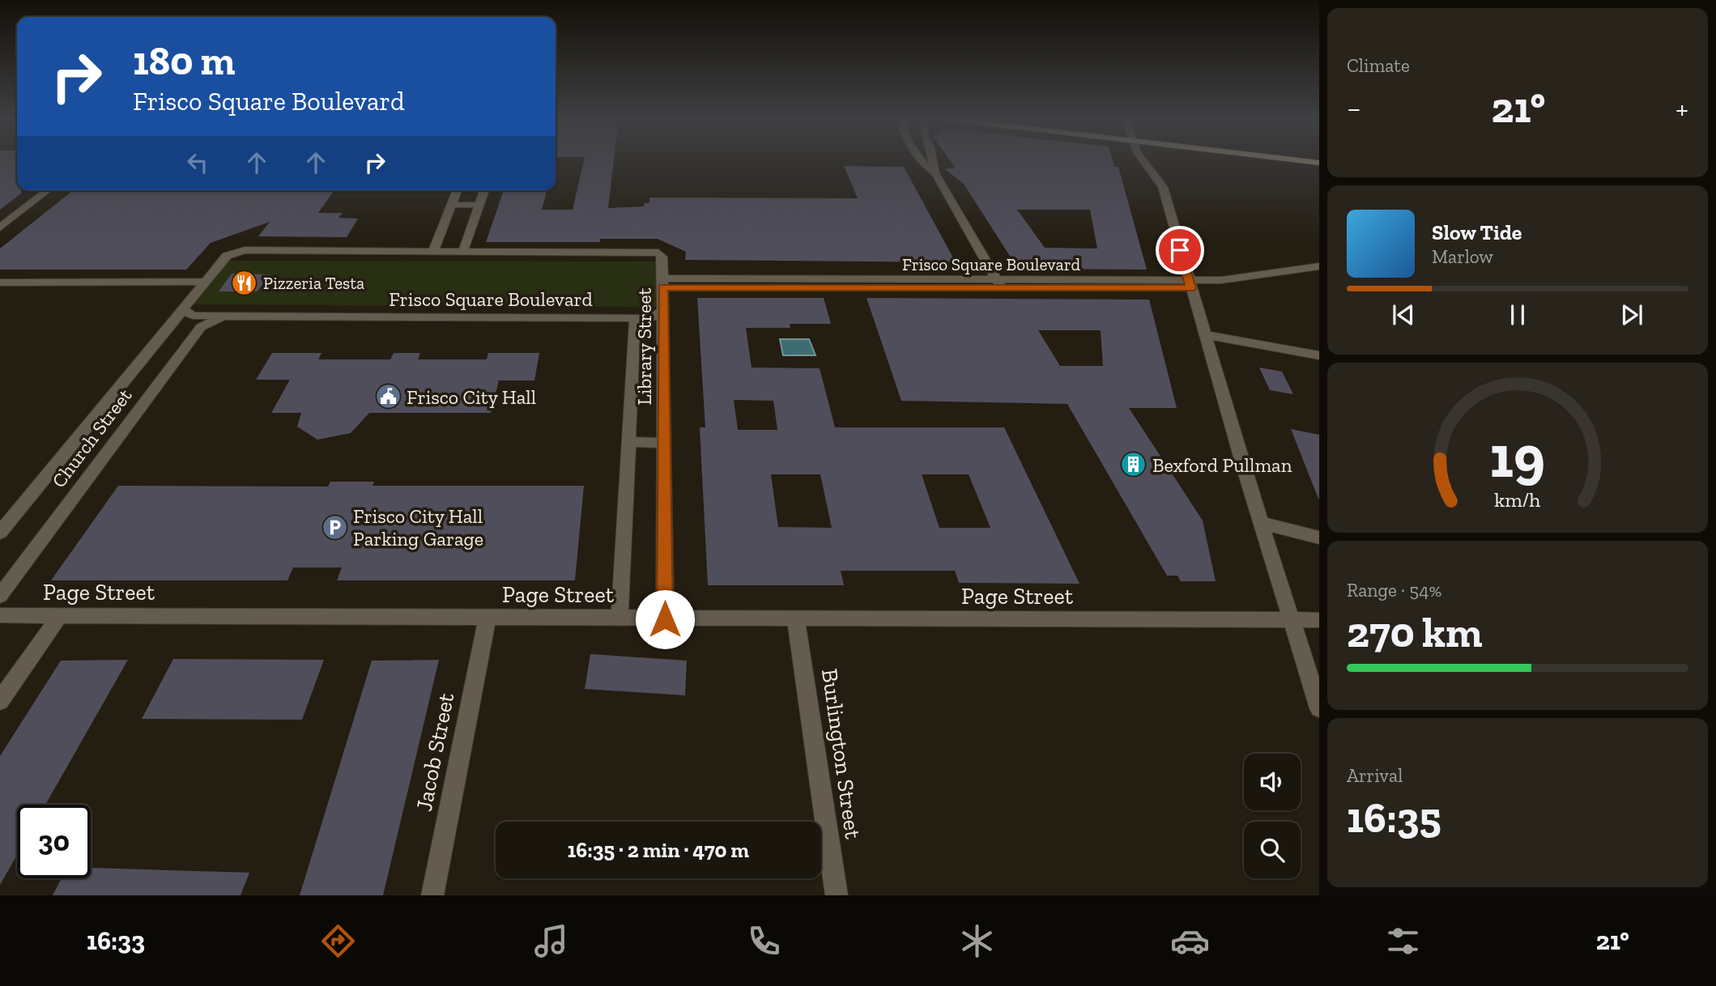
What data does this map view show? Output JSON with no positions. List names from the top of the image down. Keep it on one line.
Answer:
{"streets":{"street":["Frisco Square Boulevard","Library Street","Church Street","Page Street","Jacob Street","Burlington Street"]},"crossings":[["Frisco Square Boulevard","Library Street"],["Frisco Square Boulevard","Church Street"],["Library Street","Page Street"],["Page Street","Jacob Street"],["Page Street","Burlington Street"]],"places":{"restaurant":["Pizzeria Testa"],"public building":["Frisco City Hall"],"building":["Bexford Pullman"],"parking":["Frisco City Hall Parking Garage"]},"page":{"tile":["Climate",["Range · 54%","270 km"],["Arrival","16:35"]],"turn":["180 m","Frisco Square Boulevard"],"heat":["−","21°","+"],"song":["Slow Tide","Marlow"],"limit":"30","trip":"16:35 · 2 min · 470 m","tabs":["16:33","21°"],"gauge":["19","km/h"]}}
